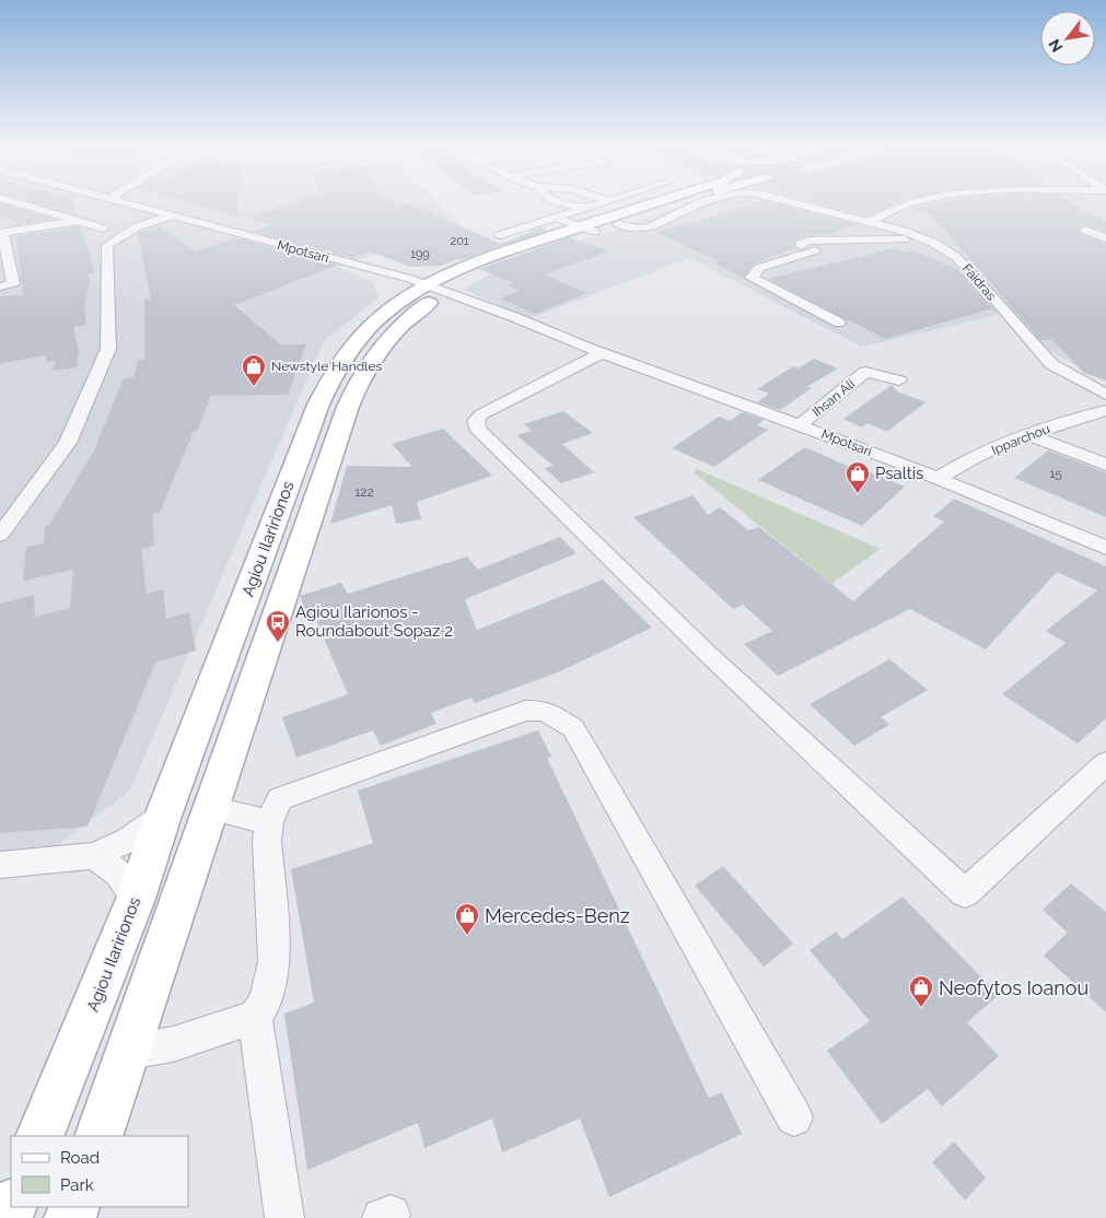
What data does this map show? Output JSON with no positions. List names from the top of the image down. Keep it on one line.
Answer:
{"streets":{"main road":["Agiou Ilaririonos"],"street":["Mpotsari","Faidras","Ihsan Ali","Ipparchou"]},"crossings":[["Mpotsari","Ihsan Ali"],["Mpotsari","Ipparchou"],["Mpotsari","Agiou Ilaririonos"],["Faidras","Agiou Ilaririonos"]],"places":{"shop":["Newstyle Handles","Psaltis","Mercedes-Benz","Neofytos Ioanou"],"bus stop":["Agiou Ilarionos - Roundabout Sopaz 2"]},"house_numbers":["201","199","15","122"],"legend":["Road","Park"],"north":"bottom left"}
